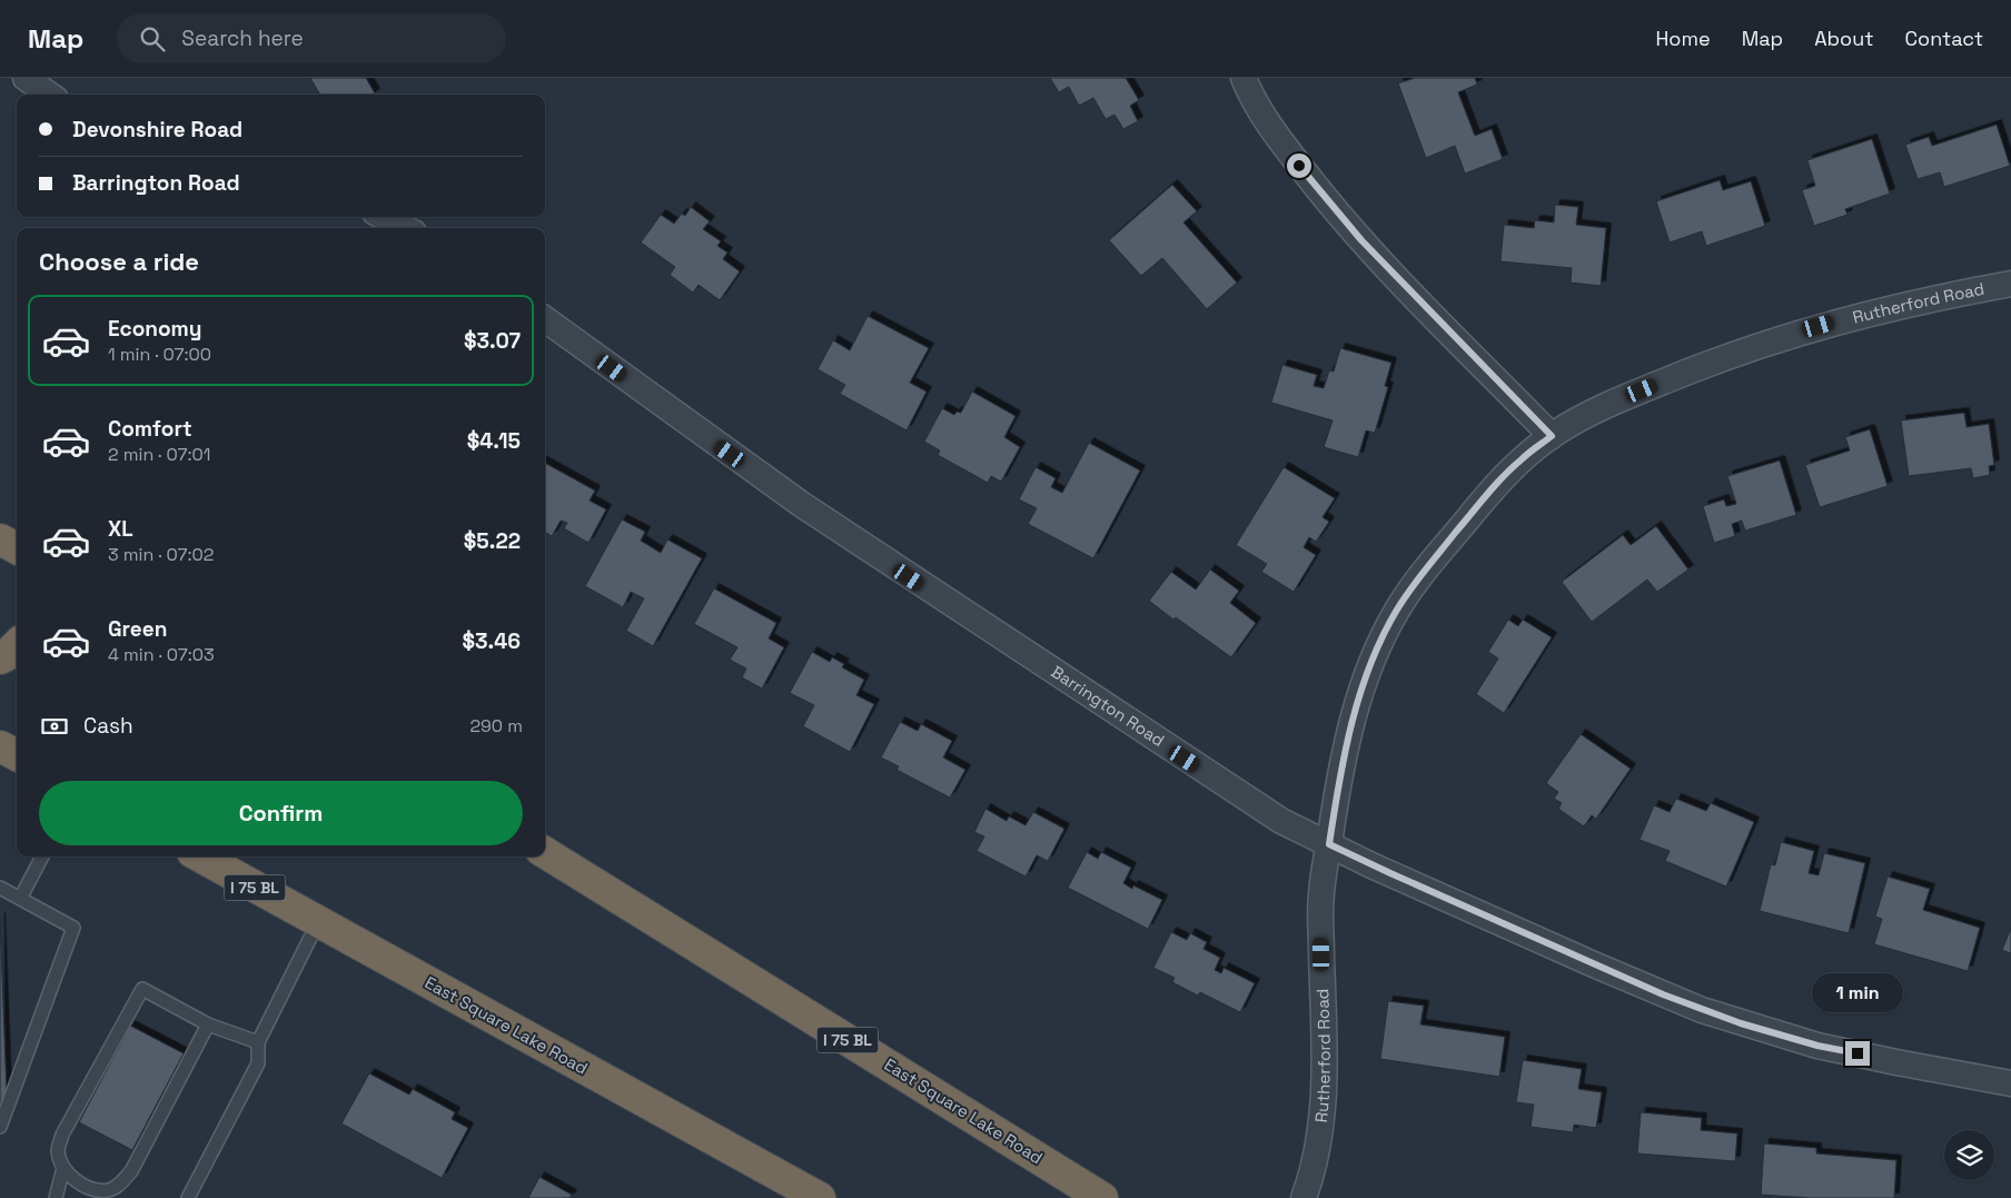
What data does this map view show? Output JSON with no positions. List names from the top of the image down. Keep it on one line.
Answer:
{"streets":{"highway":["I 75 BL","East Square Lake Road"],"street":["Rutherford Road","Barrington Road"]},"crossings":[["Rutherford Road","Barrington Road"]],"page":{"header":"Map","search":"Search here","nav":["Home","Map","About","Contact"],"banner":["Devonshire Road","Barrington Road"],"heading":"Choose a ride","list":[{"name":"Economy","note":"1 min · 07:00","value":"$3.07"},{"name":"Comfort","note":"2 min · 07:01","value":"$4.15"},{"name":"XL","note":"3 min · 07:02","value":"$5.22"},{"name":"Green","note":"4 min · 07:03","value":"$3.46"}],"pay":["Cash","290 m"],"buttons":"Confirm","bubble":"1 min"}}
